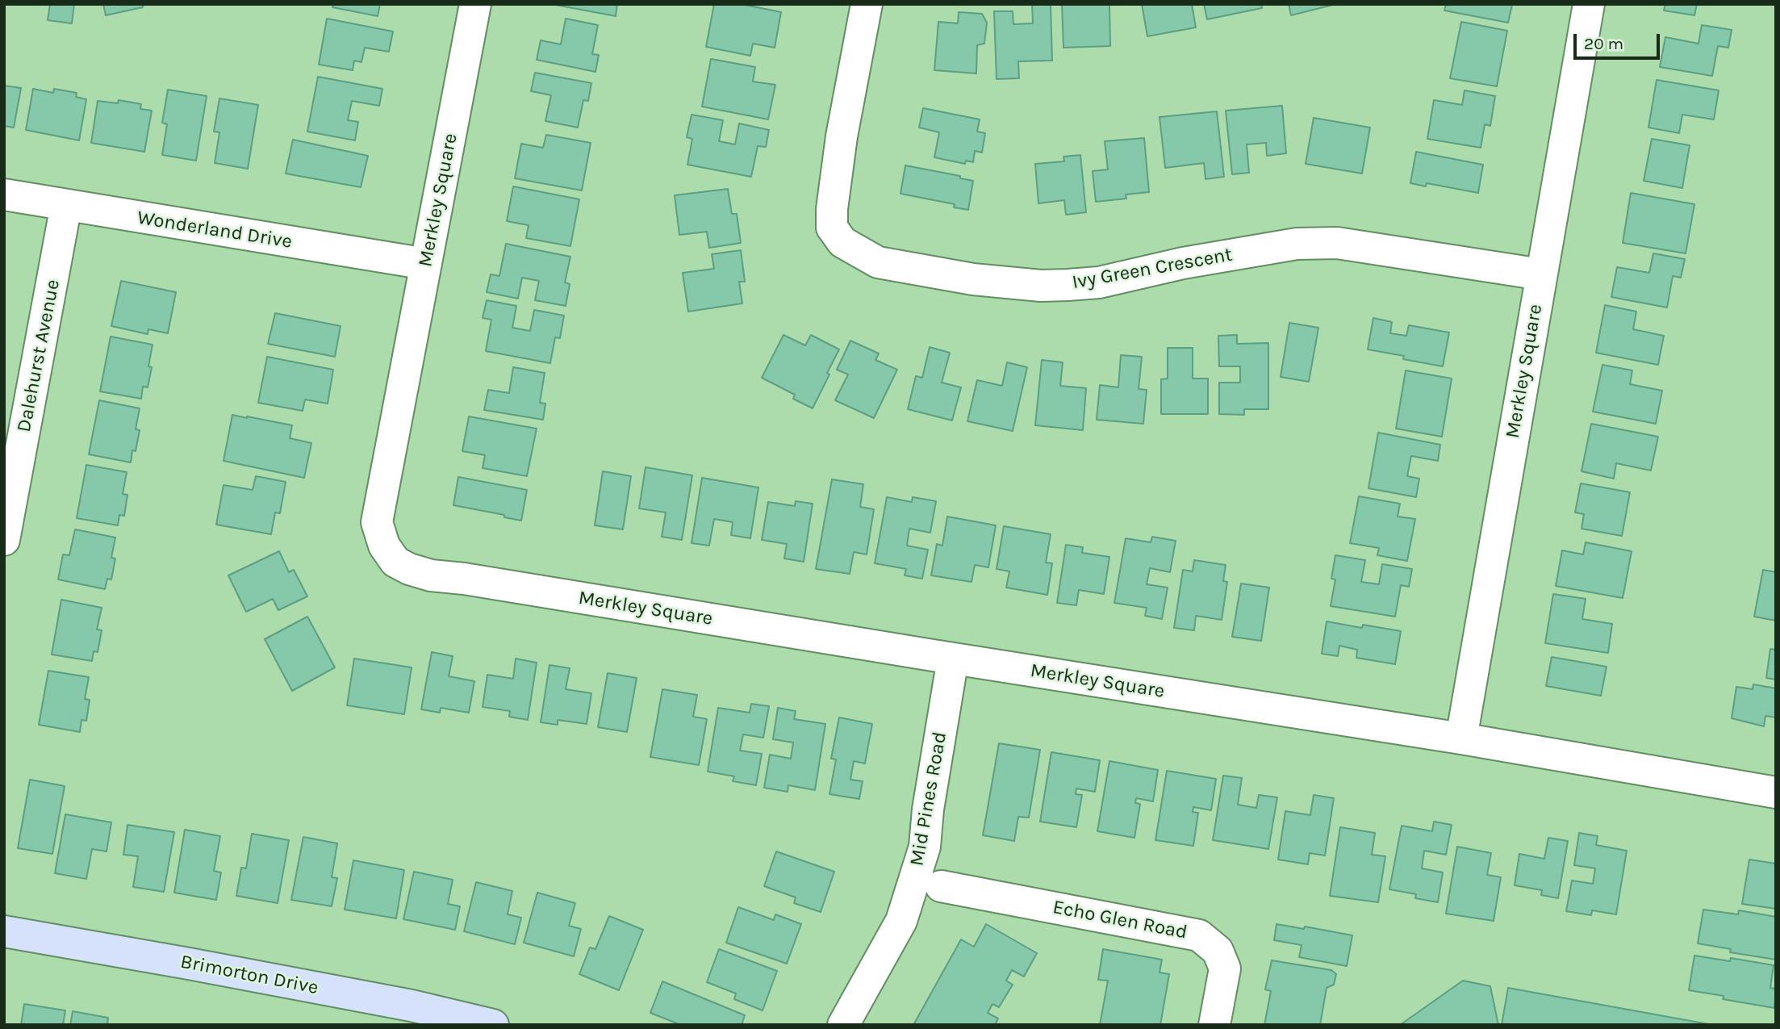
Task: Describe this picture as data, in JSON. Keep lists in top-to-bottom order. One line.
{"streets":{"street":["Merkley Square","Wonderland Drive","Ivy Green Crescent","Dalehurst Avenue","Mid Pines Road","Echo Glen Road","Brimorton Drive"]},"crossings":[["Merkley Square","Wonderland Drive"],["Merkley Square","Ivy Green Crescent"],["Merkley Square","Mid Pines Road"],["Wonderland Drive","Dalehurst Avenue"]],"scale_bar":"20 m"}
